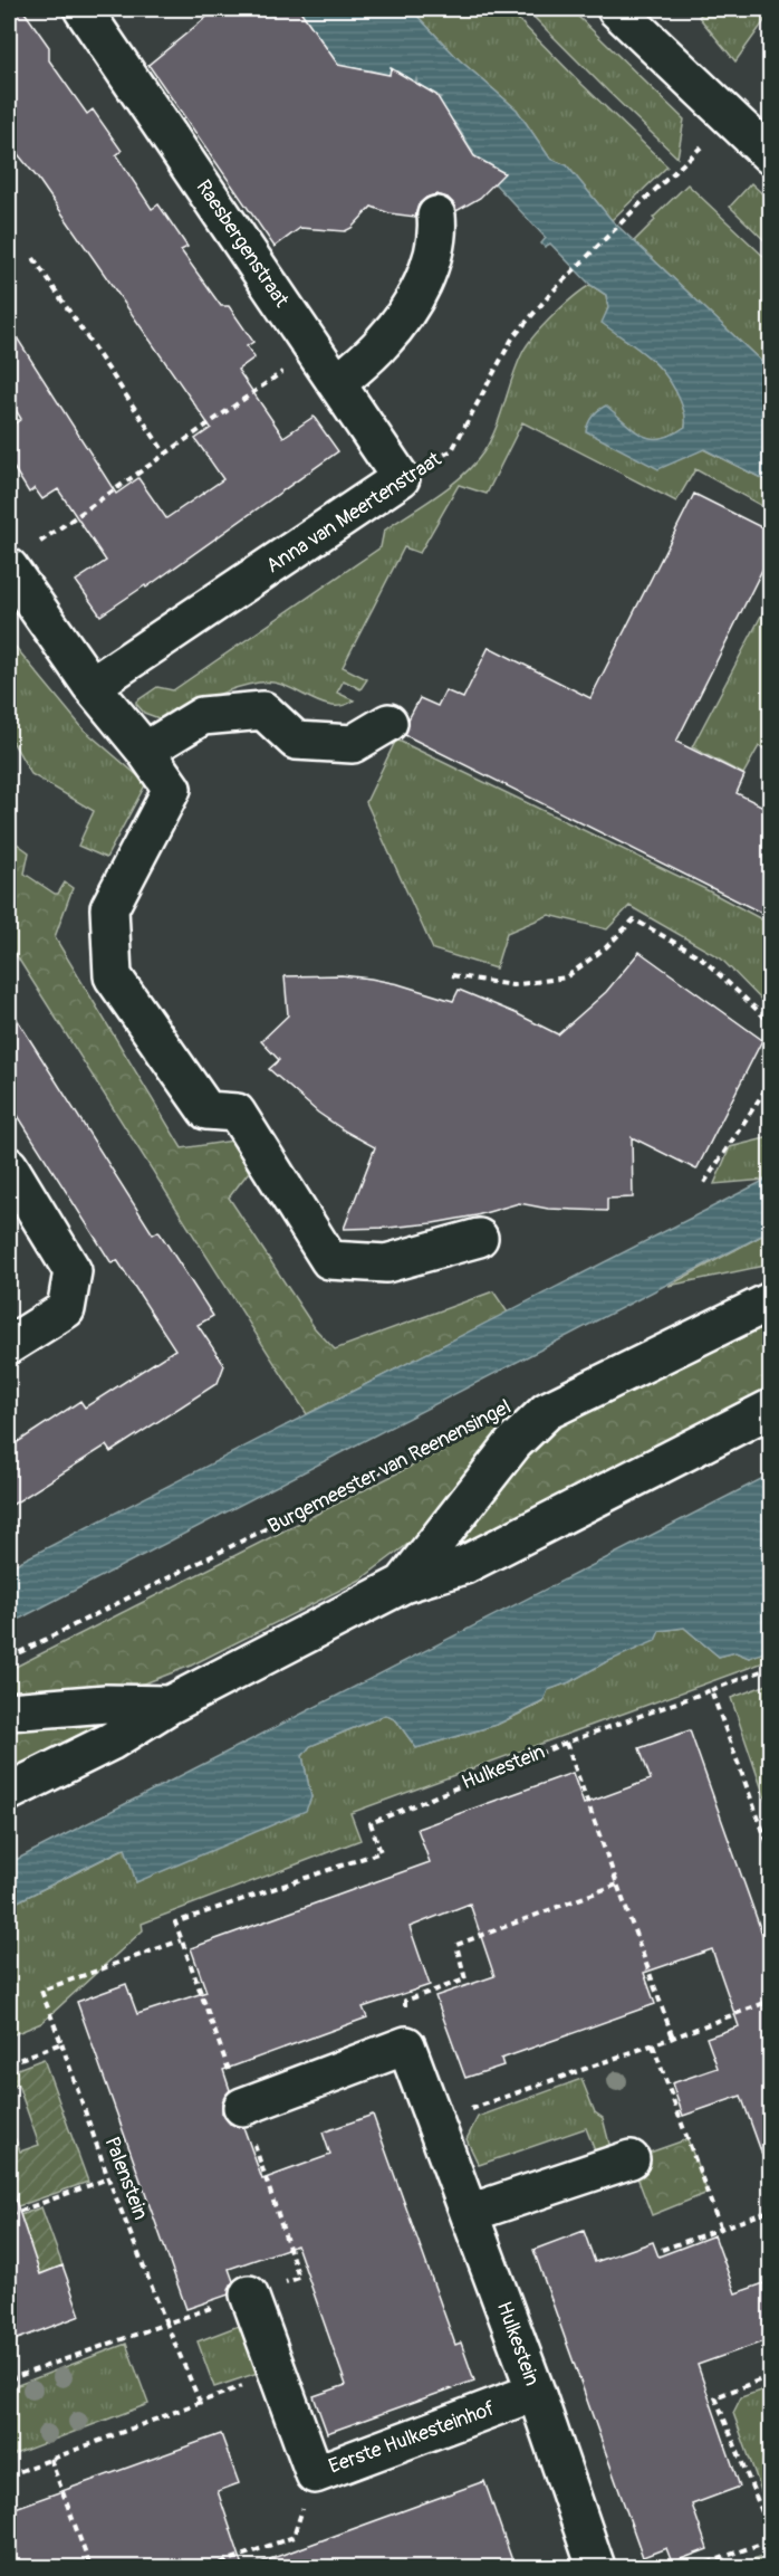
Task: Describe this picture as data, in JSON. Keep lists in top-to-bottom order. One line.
{"streets":{"street":["Raesbergenstraat","Anna van Meertenstraat","Burgemeester van Reenensingel","Hulkestein","Eerste Hulkesteinhof"],"path":["Palenstein"]},"crossings":[["Raesbergenstraat","Anna van Meertenstraat"],["Hulkestein","Palenstein"],["Hulkestein","Eerste Hulkesteinhof"]]}
